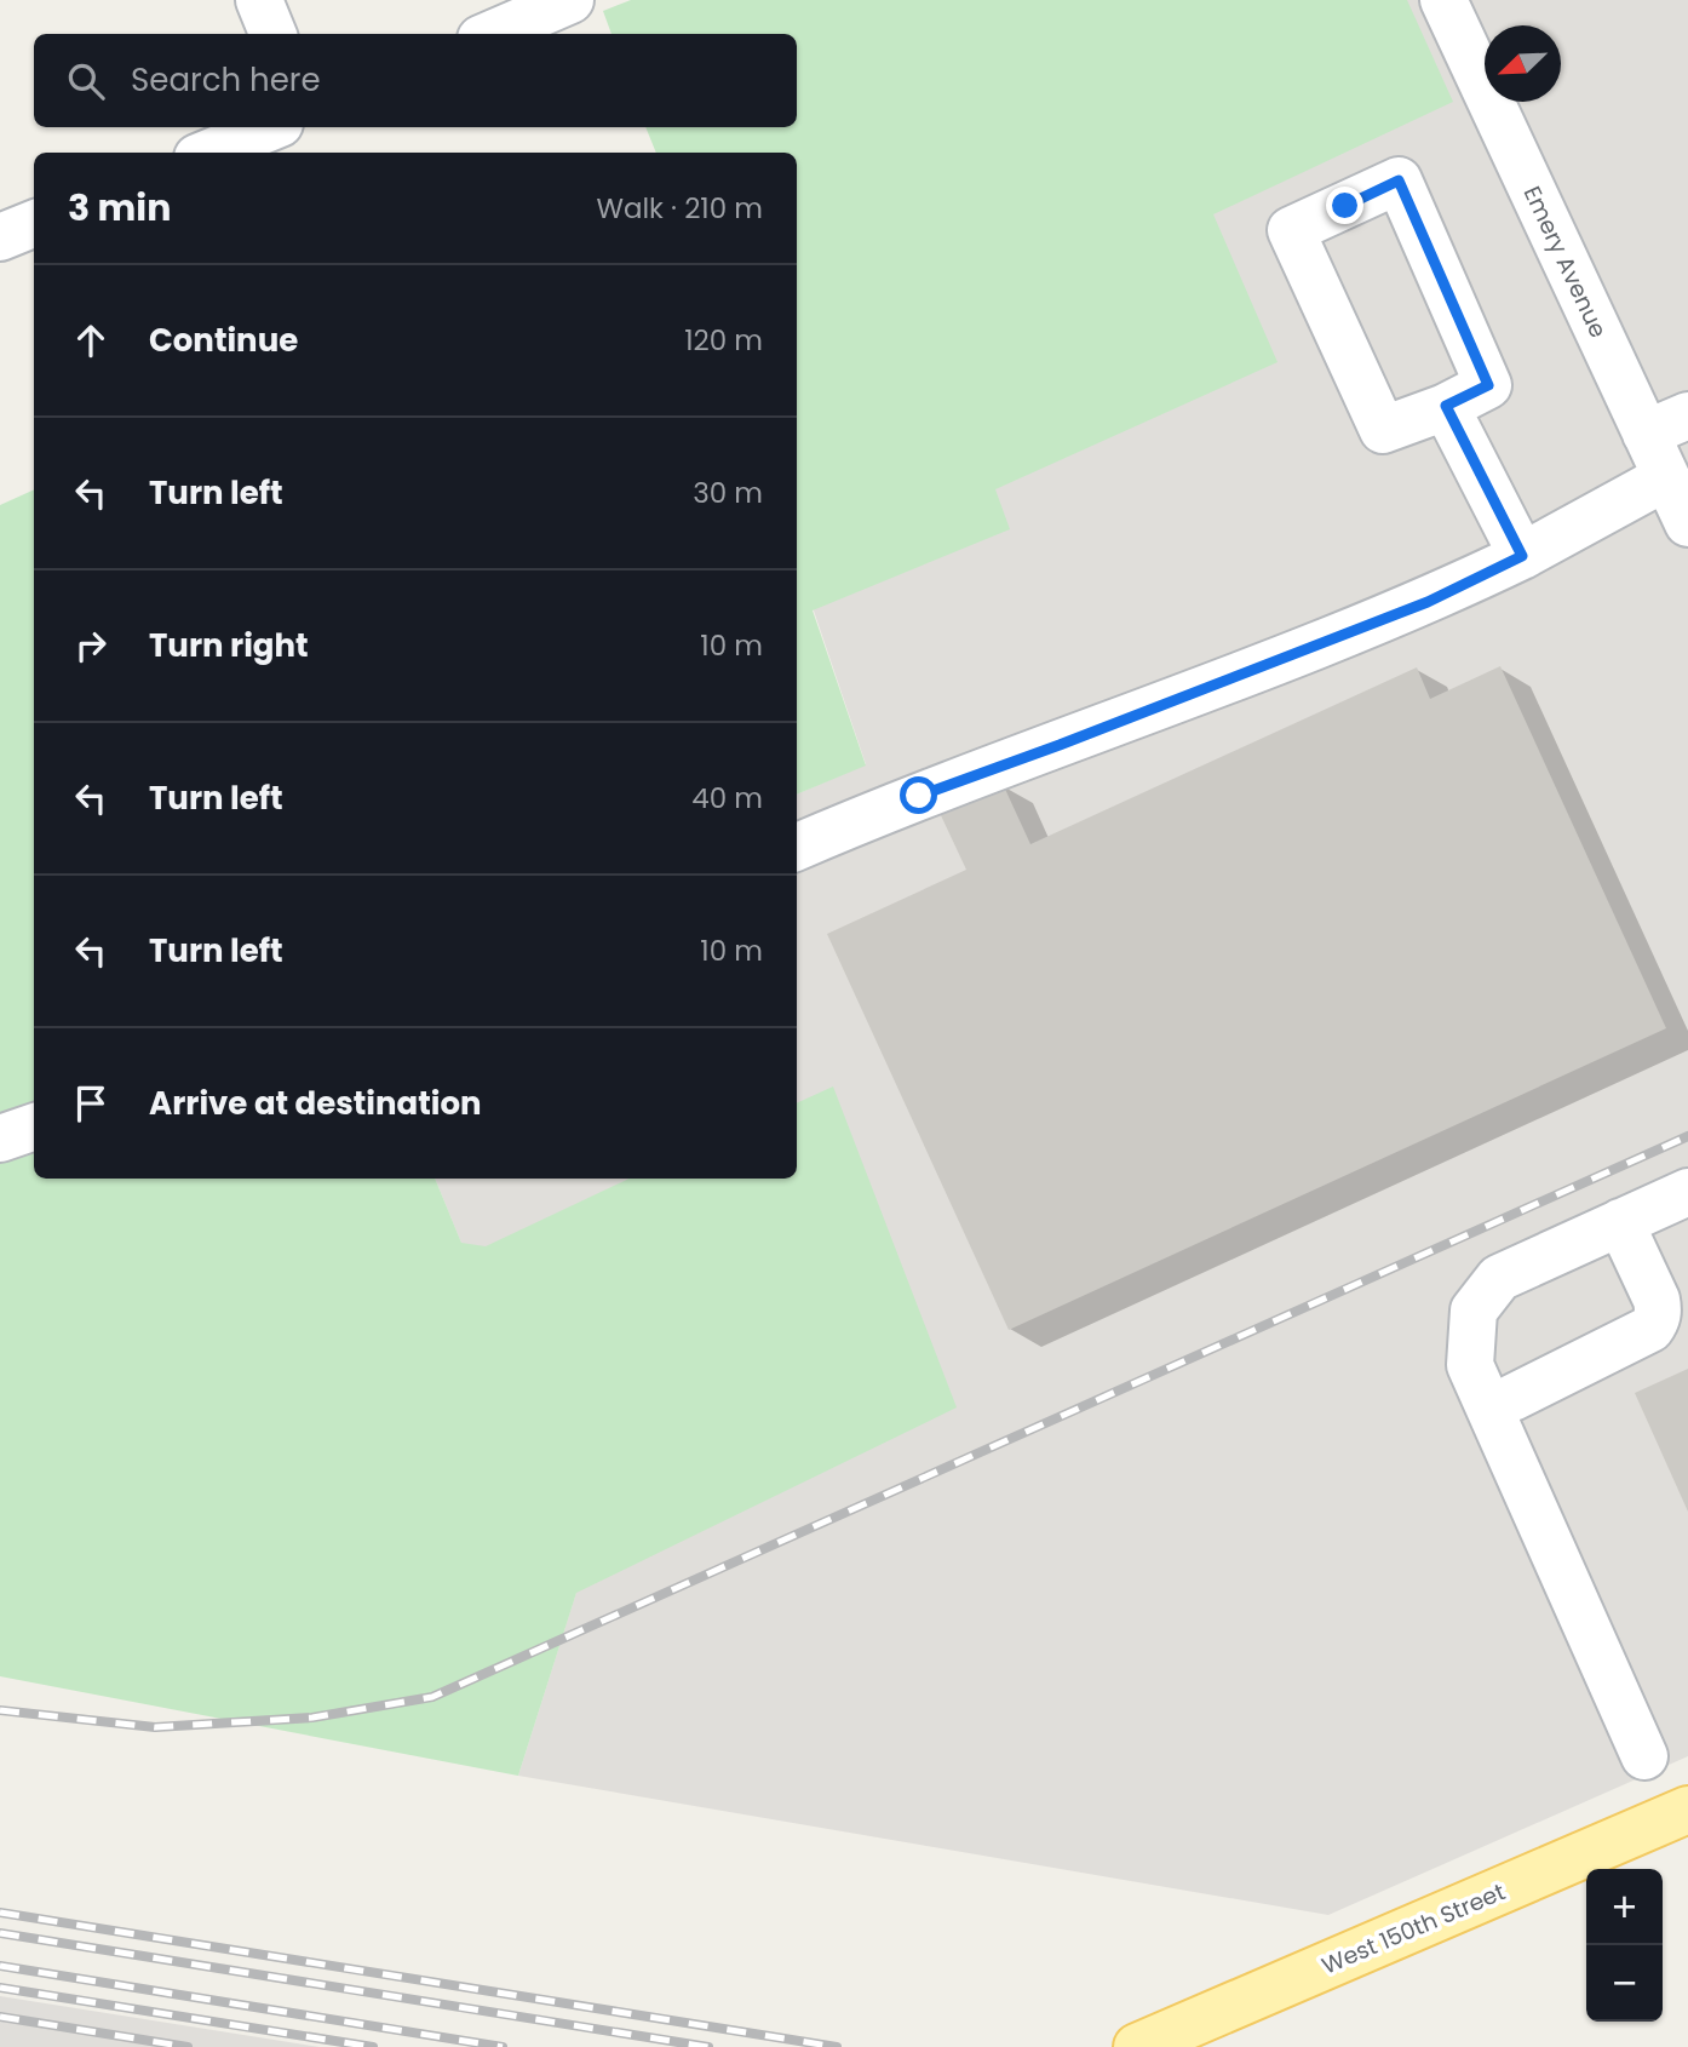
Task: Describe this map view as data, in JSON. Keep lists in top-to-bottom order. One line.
{"streets":{"main road":["West 150th Street"],"street":["Emery Avenue"]},"north":"bottom left","page":{"search":"Search here","heading":["3 min","Walk · 210 m"],"list":[["Continue","120 m"],["Turn left","30 m"],["Turn right","10 m"],["Turn left","40 m"],["Turn left","10 m"],"Arrive at destination"],"map_buttons":["+","−"]}}
